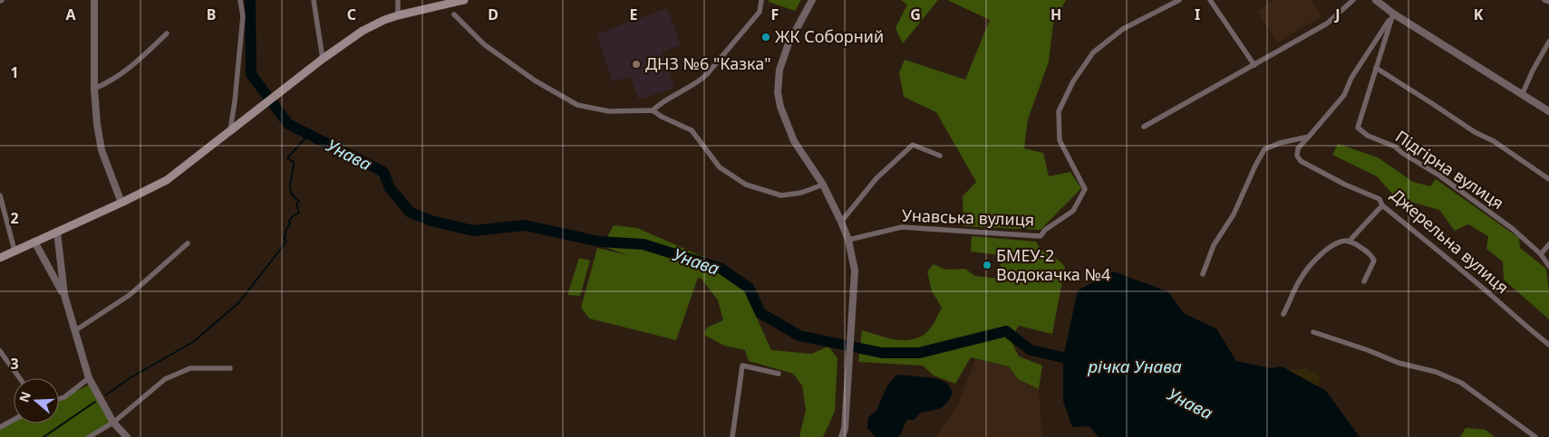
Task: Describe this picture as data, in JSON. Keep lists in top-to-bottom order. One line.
{"streets":{"street":["Підгірна вулиця","Унавська вулиця","Джерельна вулиця"]},"water":["Унава","річка Унава"],"places":["ЖК Соборний","ДНЗ №6 \"Казка\"","БМЕУ-2 Водокачка №4"],"north":"left","grid":{"columns":["A","B","C","D","E","F","G","H","I","J","K"],"rows":["1","2","3"]}}
